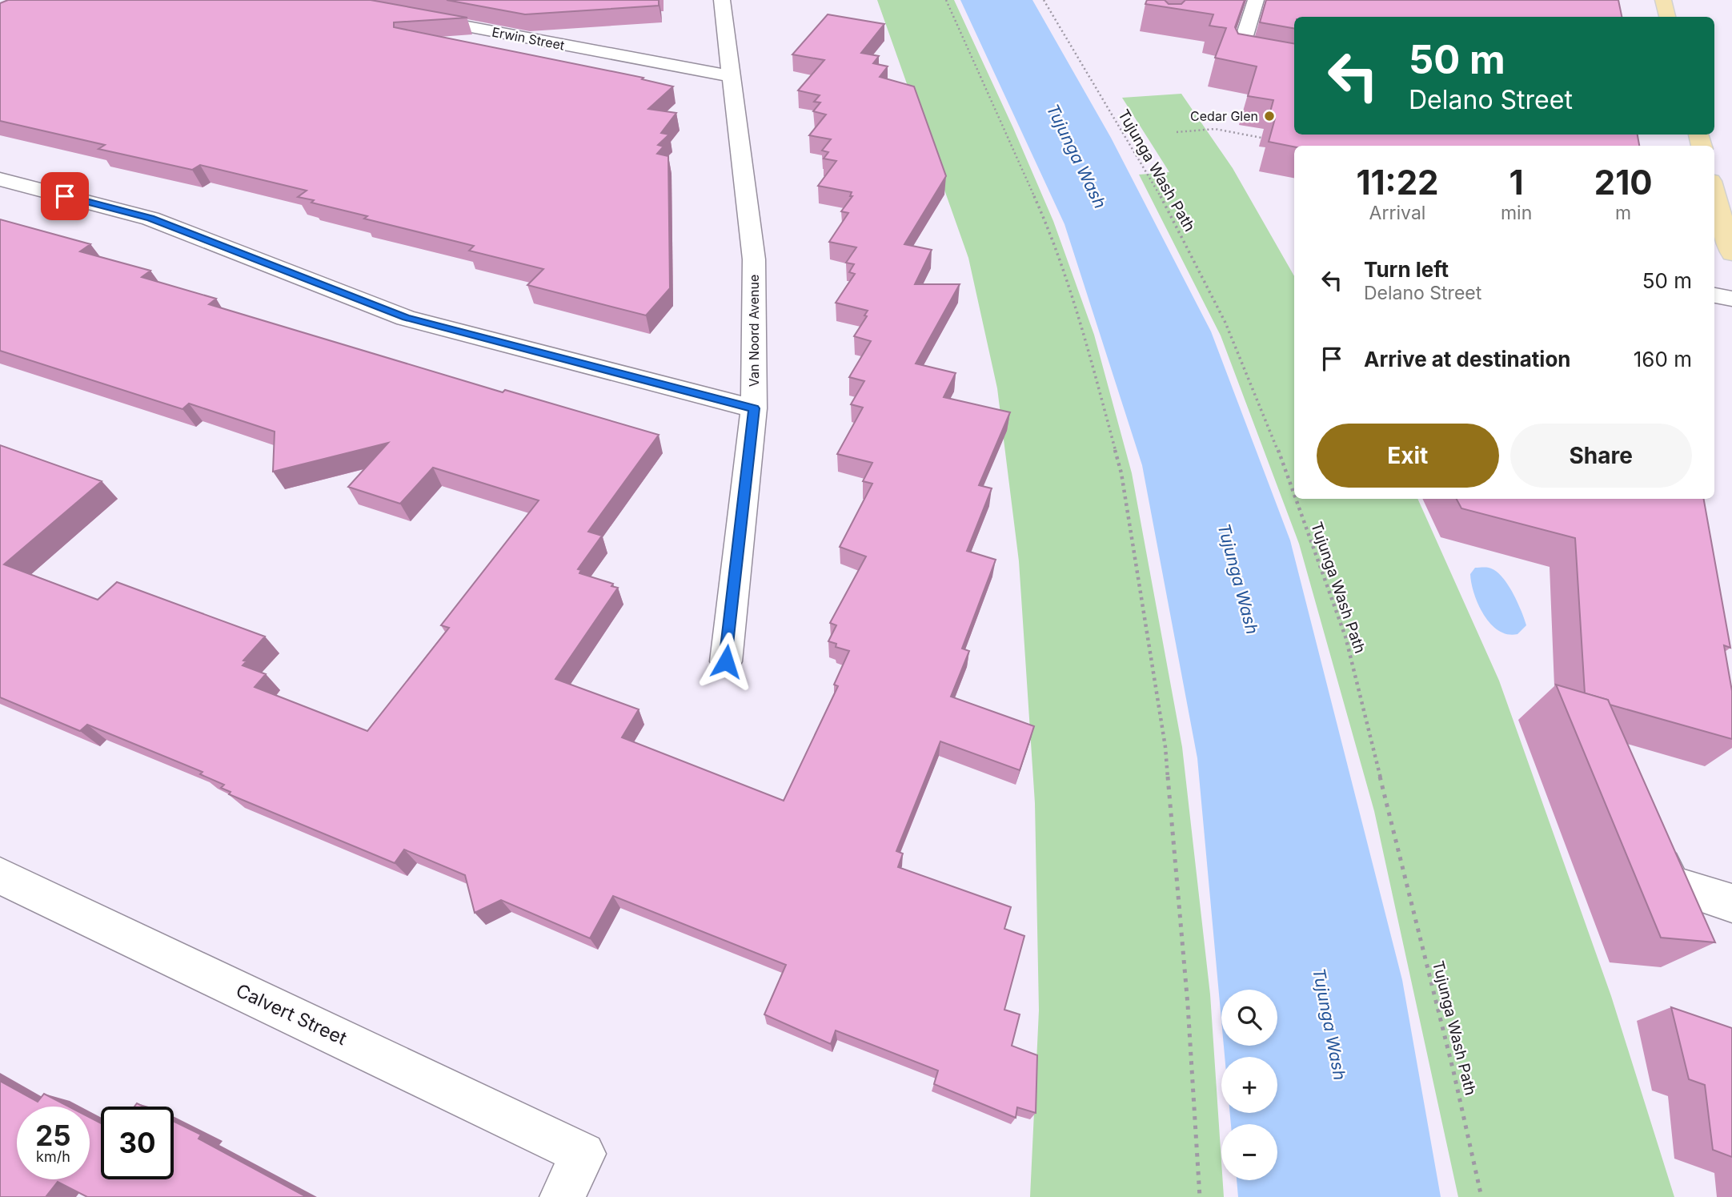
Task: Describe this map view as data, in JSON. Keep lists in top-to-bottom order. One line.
{"streets":{"street":["Erwin Street","Van Noord Avenue","Calvert Street"],"path":["Tujunga Wash Path"]},"crossings":[["Erwin Street","Van Noord Avenue"]],"water":["Tujunga Wash"],"places":["Cedar Glen"],"page":{"turn":["50 m","Delano Street"],"eta":["11:22","Arrival","1","min","210","m"],"list":[{"name":"Turn left","note":"Delano Street","value":"50 m"},{"name":"Arrive at destination","value":"160 m"}],"buttons":["Exit","Share"],"map_buttons":["+","−"],"speed":"25 km/h","limit":"30"}}
